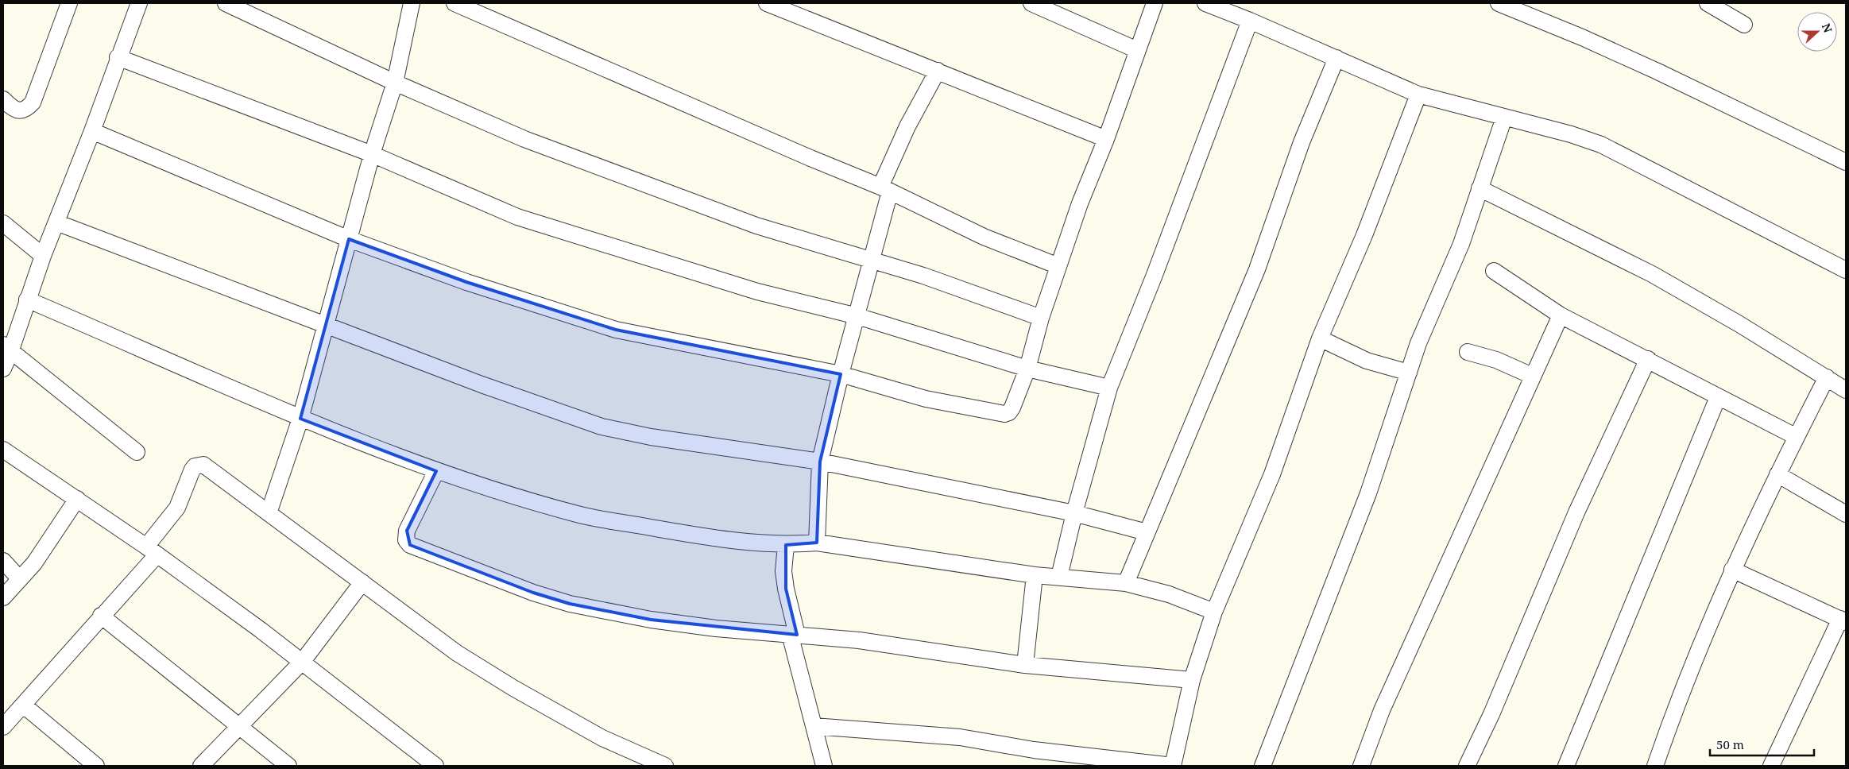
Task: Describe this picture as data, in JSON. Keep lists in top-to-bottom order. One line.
{"scale_bar":"50 m","north":"right"}
